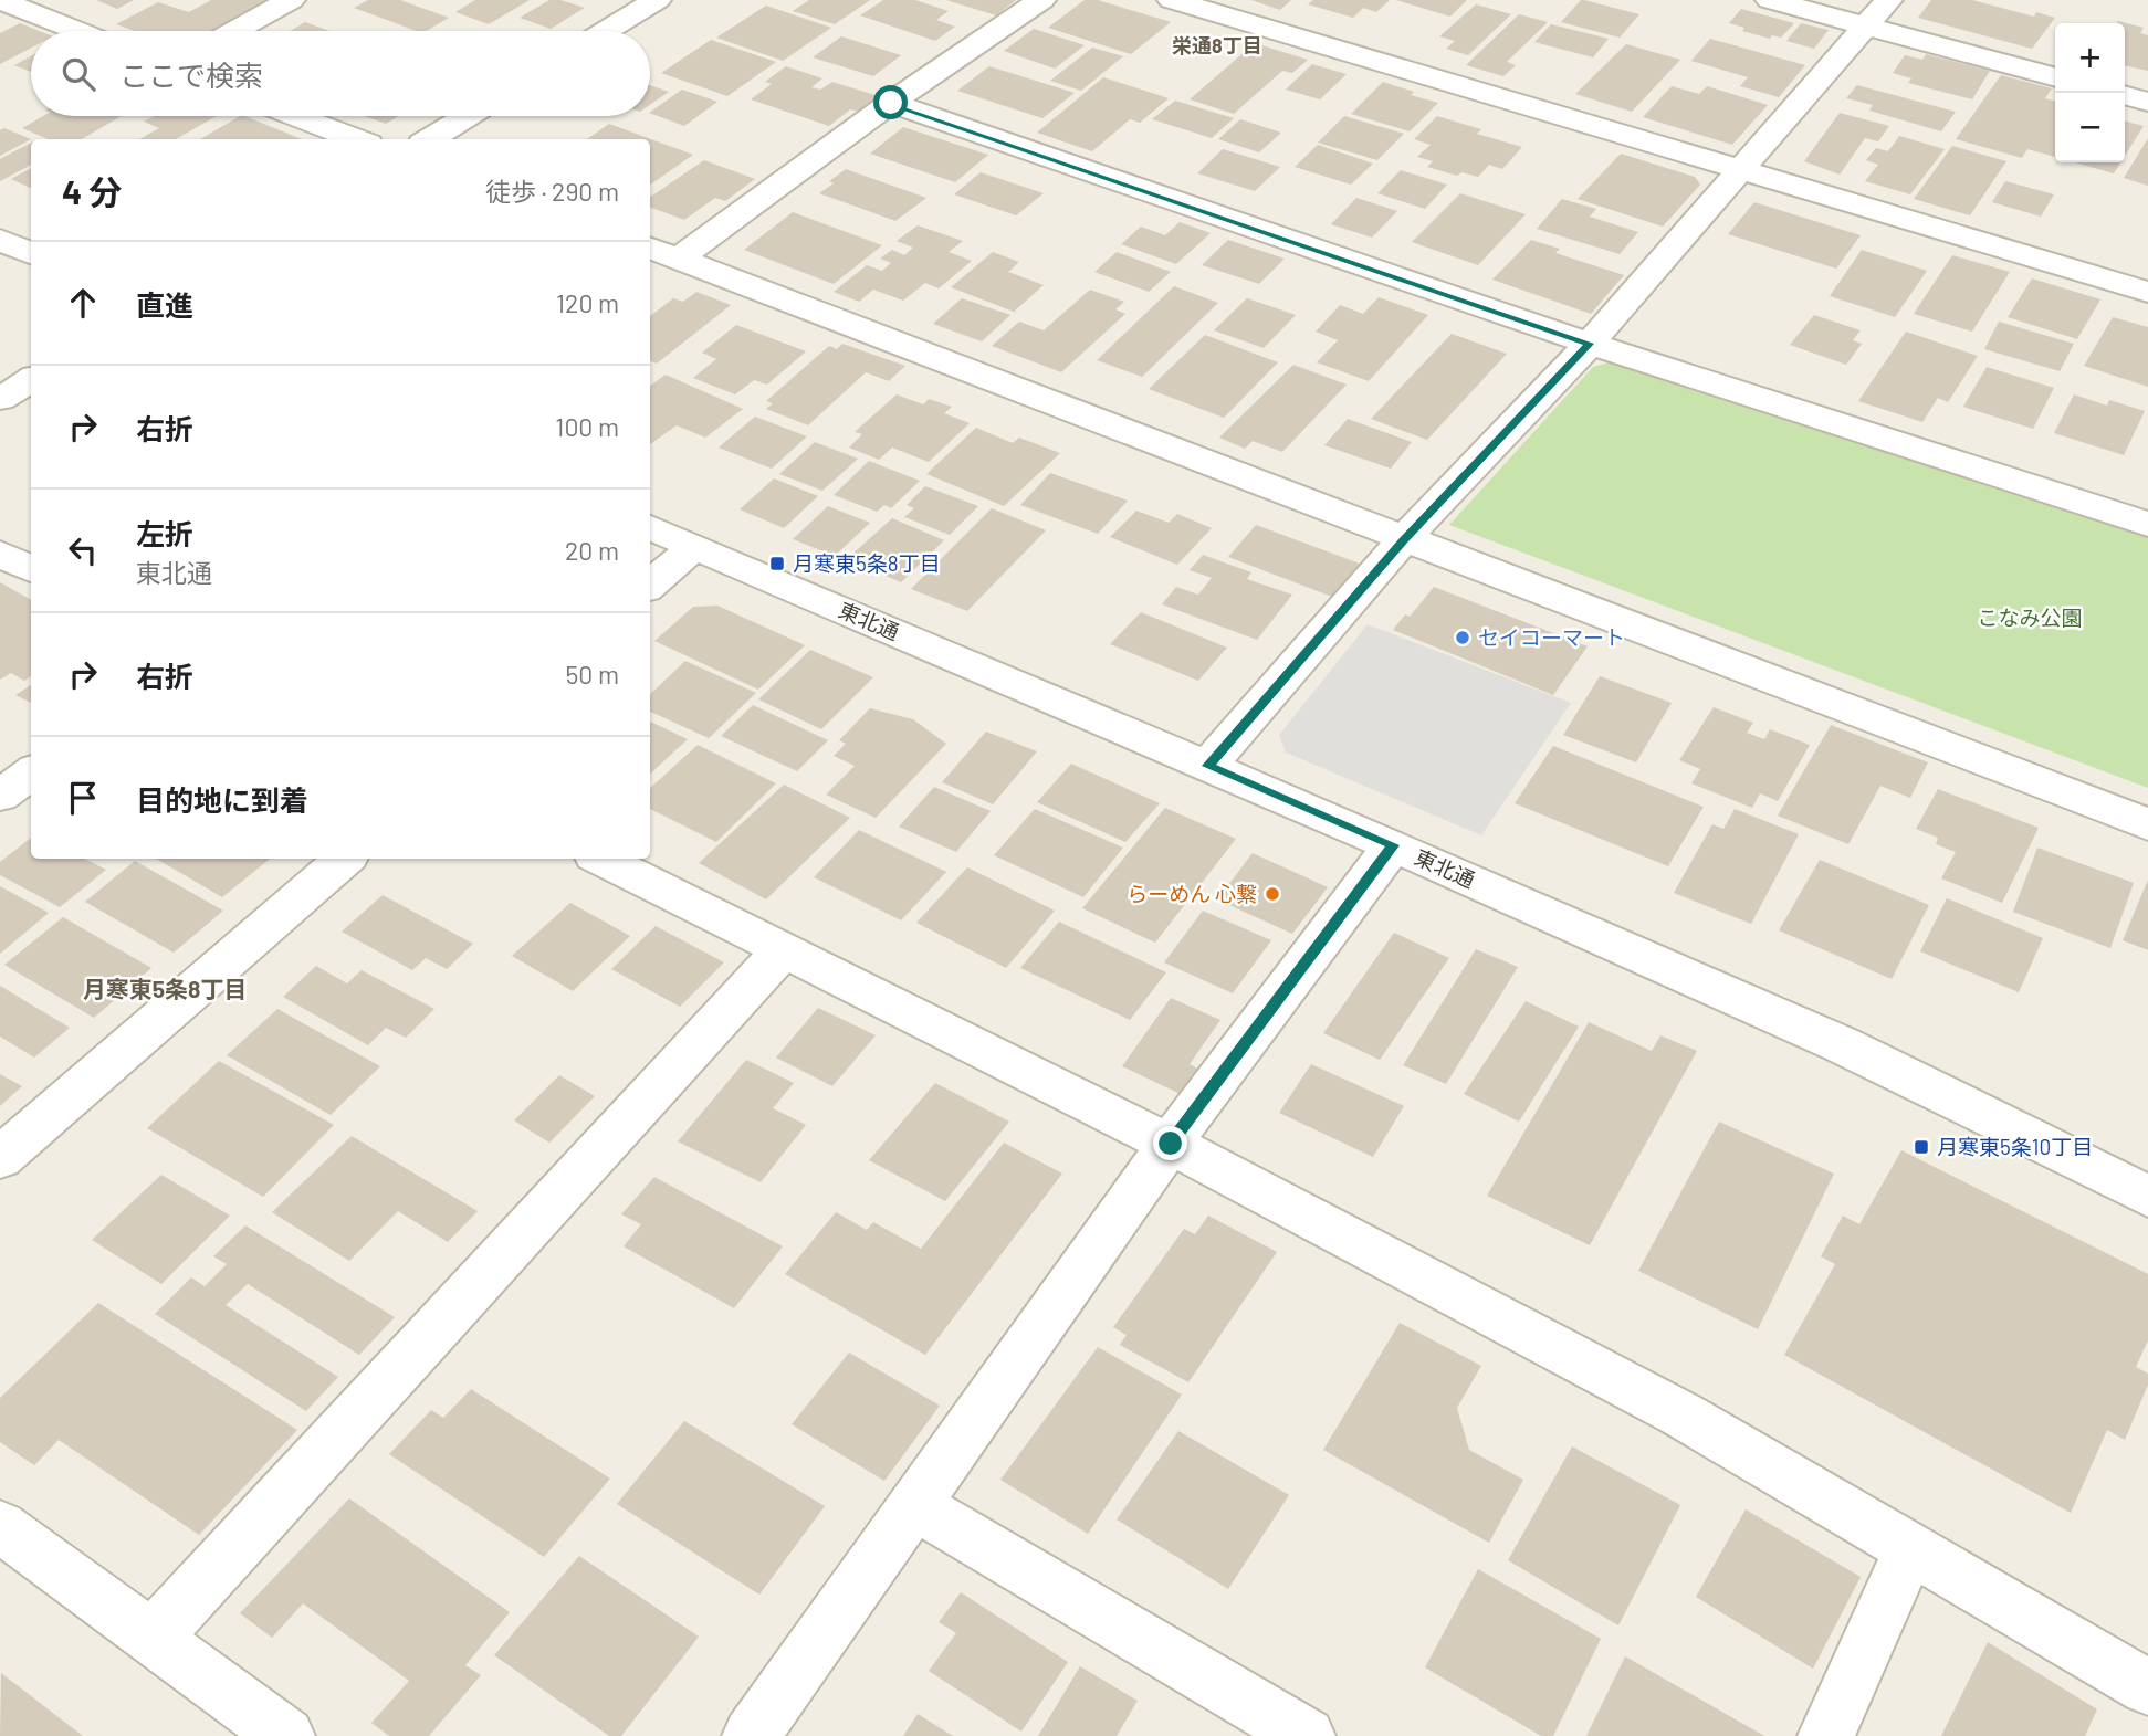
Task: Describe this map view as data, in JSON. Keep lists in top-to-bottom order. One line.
{"streets":{"street":["東北通"]},"districts":["栄通8丁目","月寒東5条8丁目"],"parks":["こなみ公園"],"places":{"transit":["月寒東5条8丁目","月寒東5条10丁目"],"other":["セイコーマート","らーめん 心繋"]},"page":{"map_buttons":["+","−"],"search":"ここで検索","heading":["4 分","徒歩 · 290 m"],"list":[["直進","120 m"],["右折","100 m"],["左折","東北通","20 m"],["右折","50 m"],"目的地に到着"]}}
